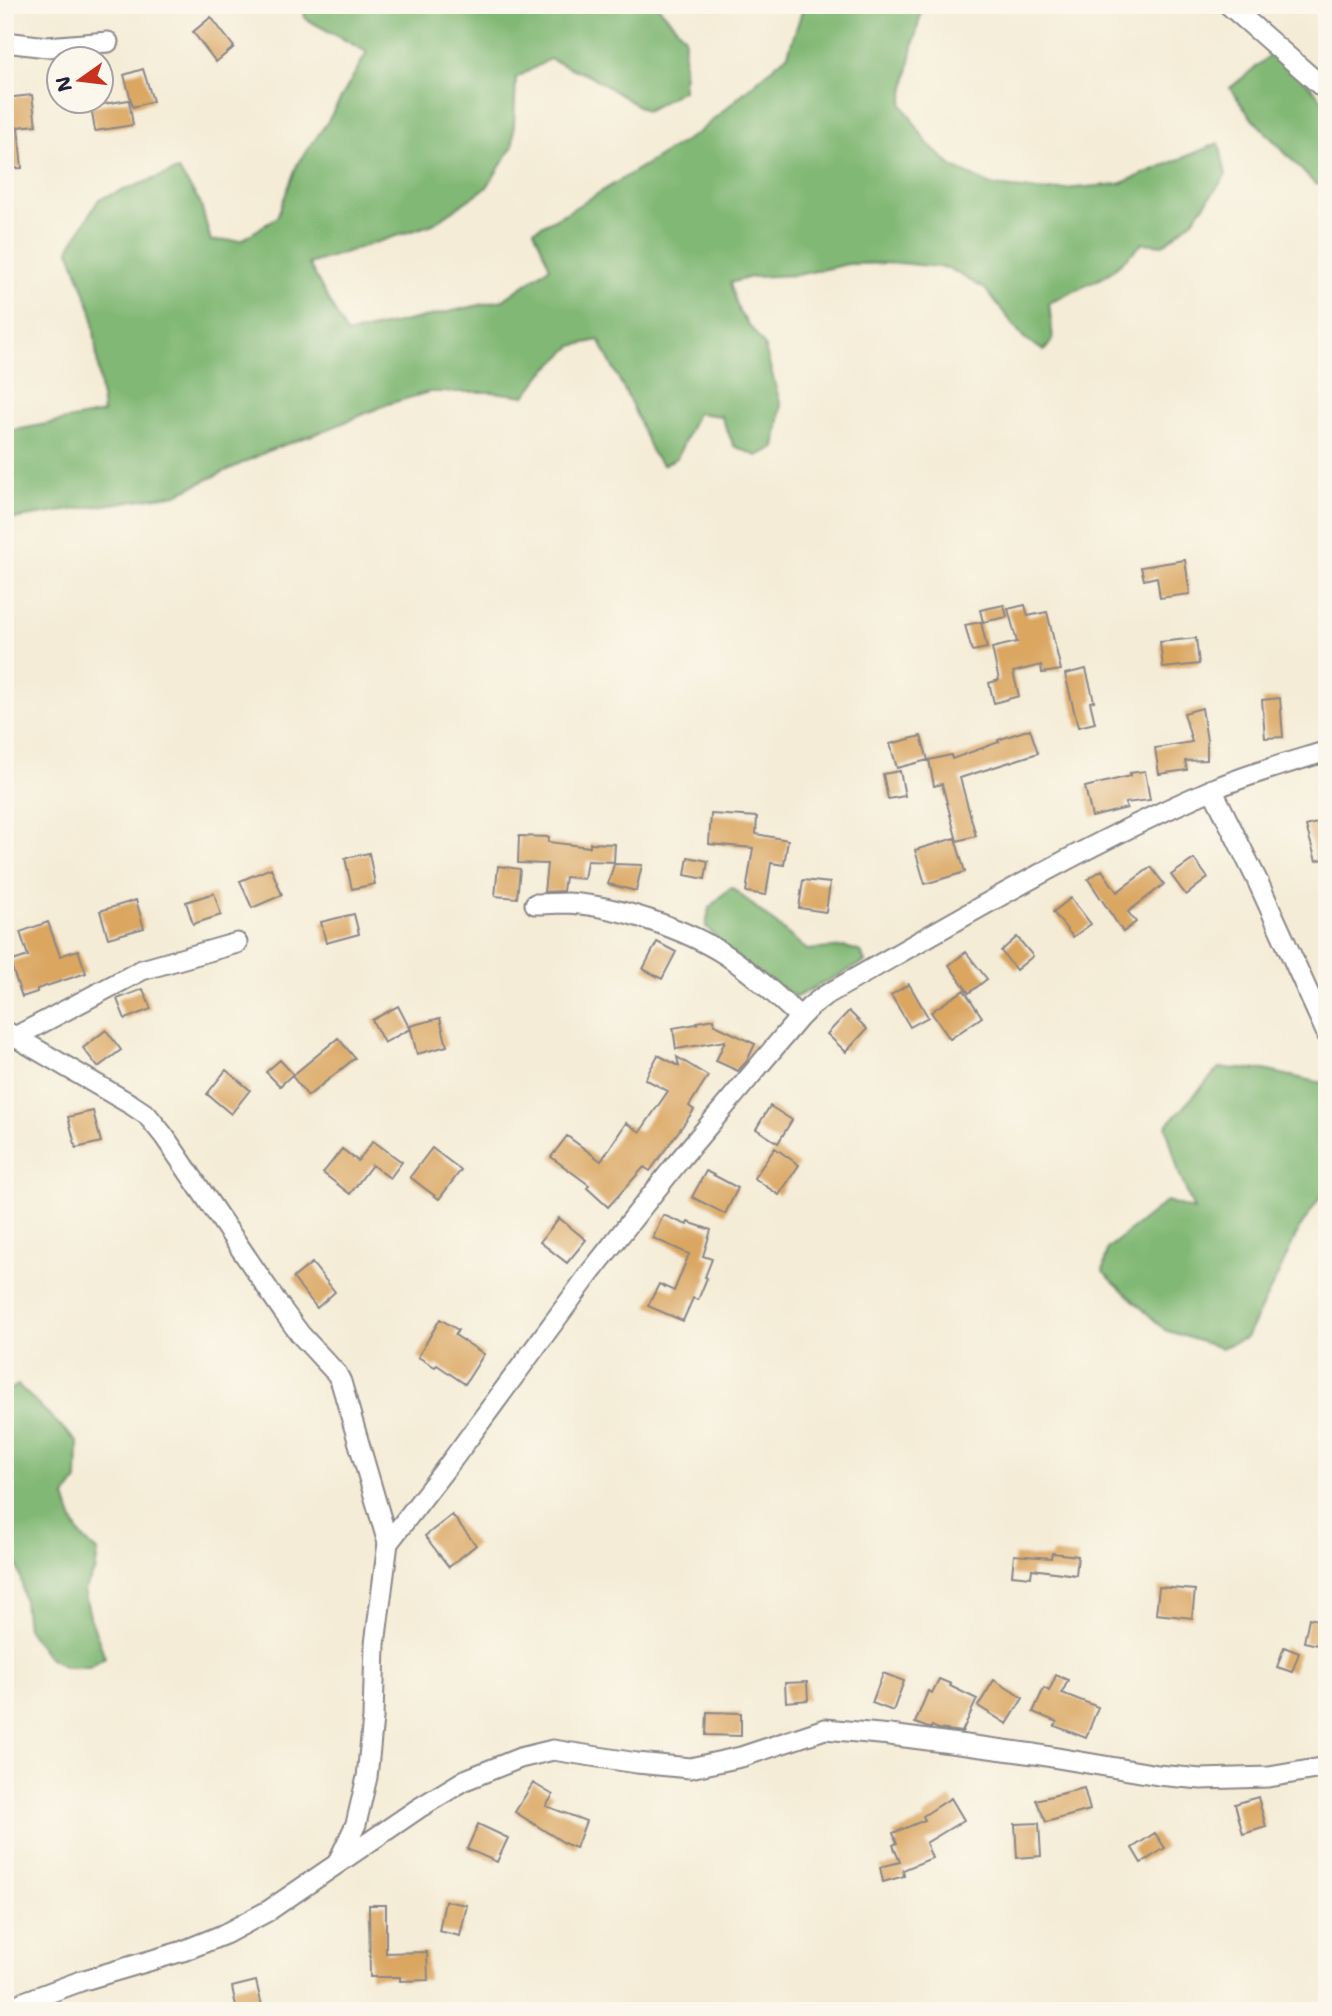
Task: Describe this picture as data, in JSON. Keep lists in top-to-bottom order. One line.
{"north":"left"}
